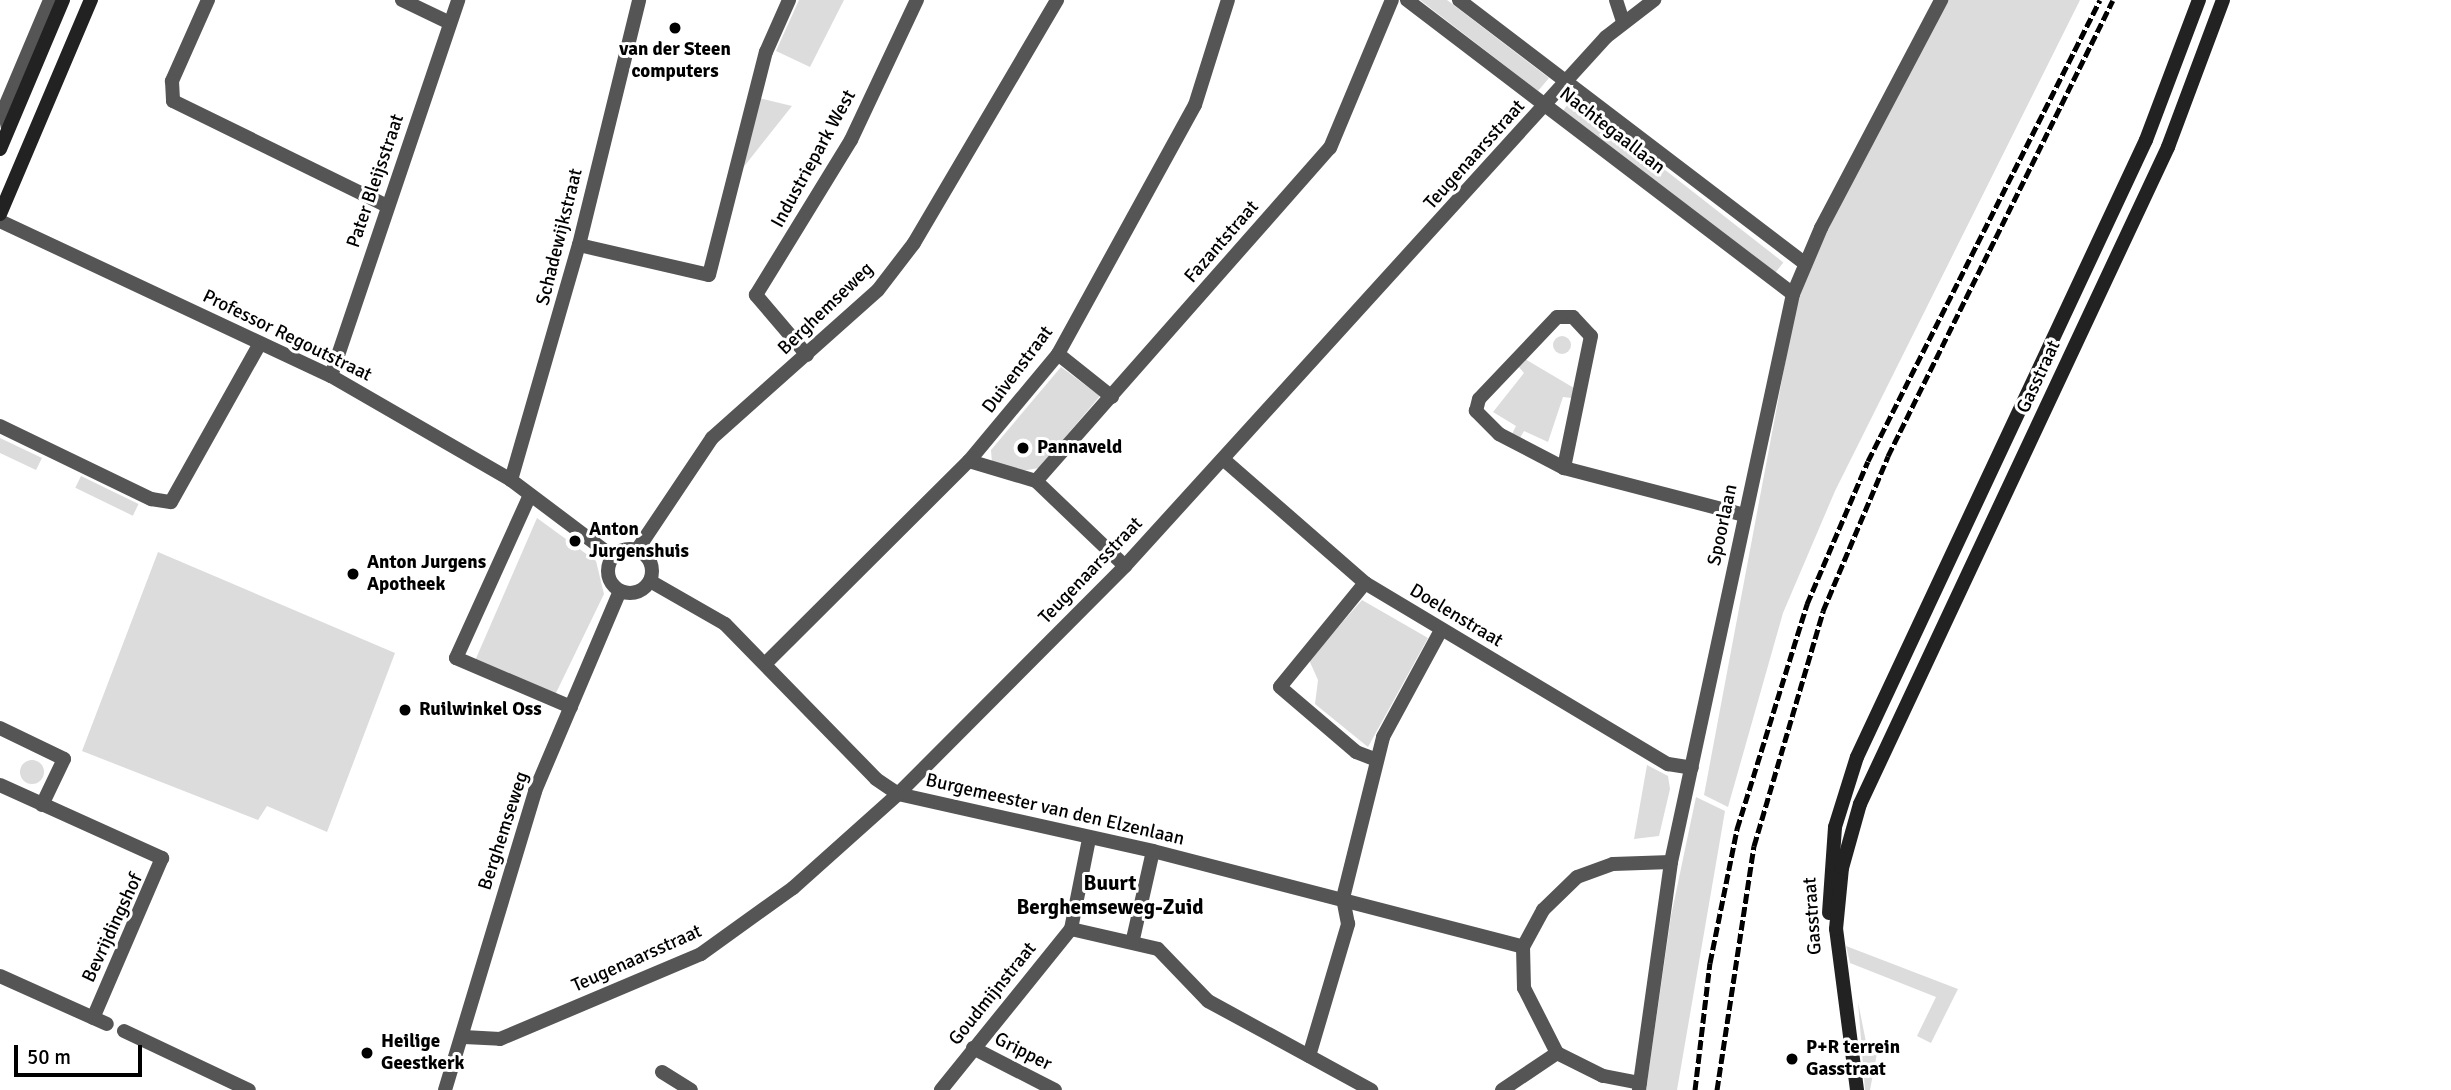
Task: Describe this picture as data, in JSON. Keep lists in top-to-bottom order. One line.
{"streets":{"street":["Nachtegaallaan","Teugenaarsstraat","Industriepark West","Pater Bleijsstraat","Schadewijkstraat","Fazantstraat","Berghemseweg","Professor Regoutstraat","Duivenstraat","Gasstraat","Spoorlaan","Doelenstraat","Burgemeester van den Elzenlaan","Bevrijdingshof","Goudmijnstraat","Gripper"]},"crossings":[["Nachtegaallaan","Teugenaarsstraat"],["Nachtegaallaan","Spoorlaan"],["Teugenaarsstraat","Berghemseweg"],["Teugenaarsstraat","Doelenstraat"],["Teugenaarsstraat","Burgemeester van den Elzenlaan"],["Industriepark West","Berghemseweg"],["Pater Bleijsstraat","Professor Regoutstraat"],["Schadewijkstraat","Professor Regoutstraat"],["Berghemseweg","Professor Regoutstraat"],["Berghemseweg","Burgemeester van den Elzenlaan"],["Professor Regoutstraat","Burgemeester van den Elzenlaan"],["Duivenstraat","Burgemeester van den Elzenlaan"],["Spoorlaan","Doelenstraat"],["Burgemeester van den Elzenlaan","Goudmijnstraat"],["Goudmijnstraat","Gripper"]],"districts":["Buurt Berghemseweg-Zuid"],"places":["van der Steen computers","Pannaveld","Anton Jurgenshuis","Anton Jurgens Apotheek","Ruilwinkel Oss","Heilige Geestkerk","P+R terrein Gasstraat"],"scale_bar":"50 m"}
